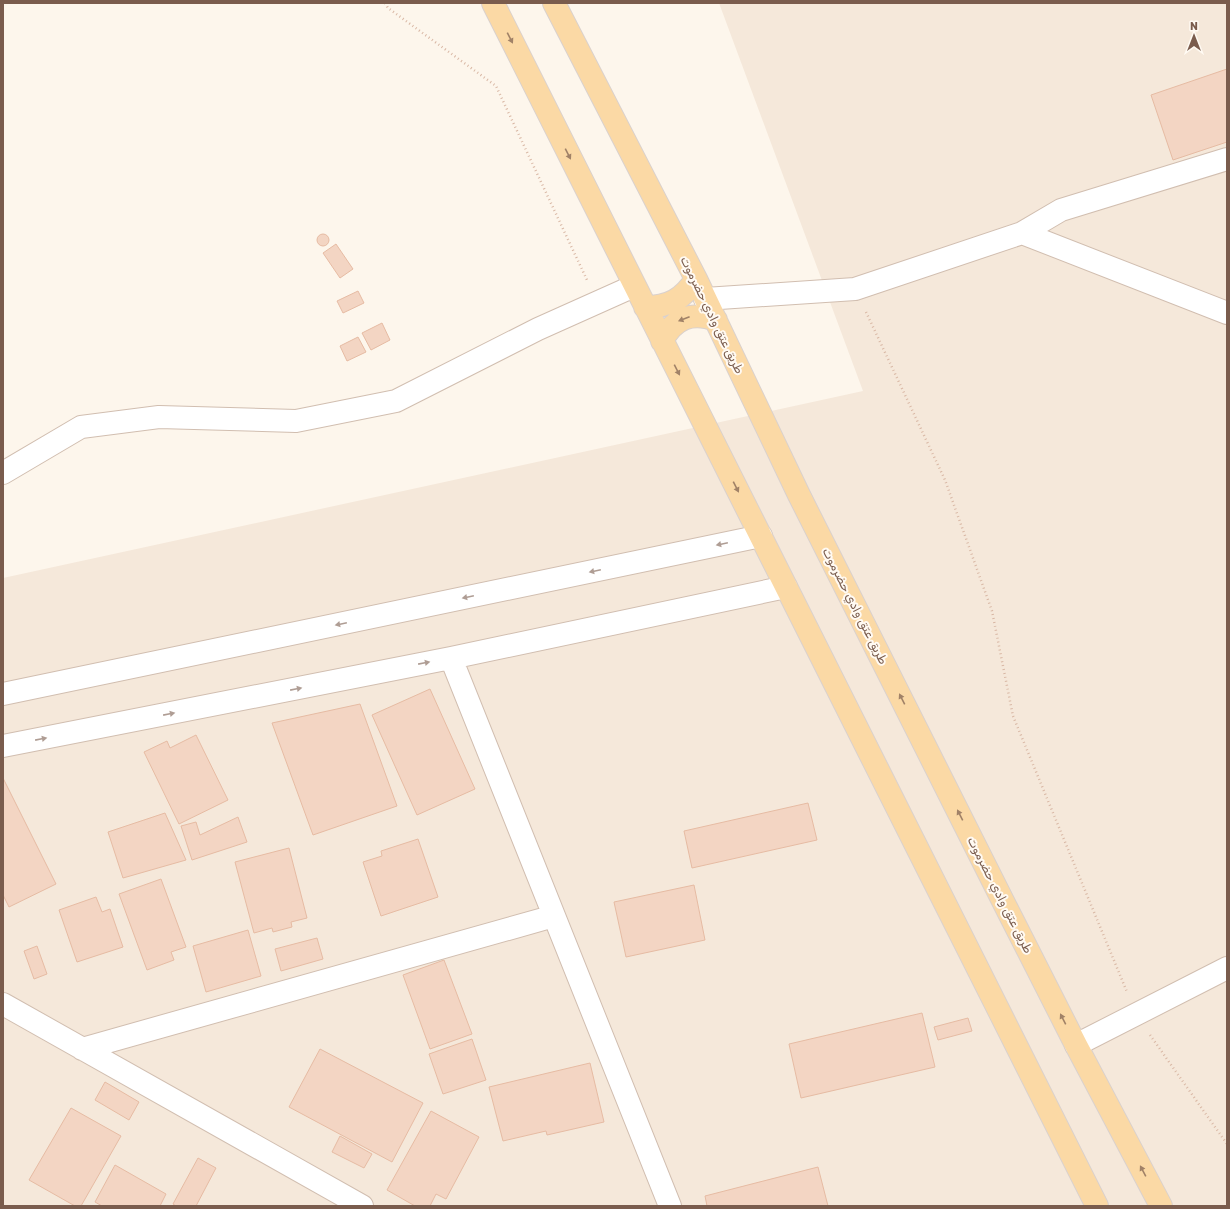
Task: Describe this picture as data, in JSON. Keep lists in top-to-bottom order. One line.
{"streets":{"main road":["طريق عتق وادي حضرموت"]},"north":"top"}
